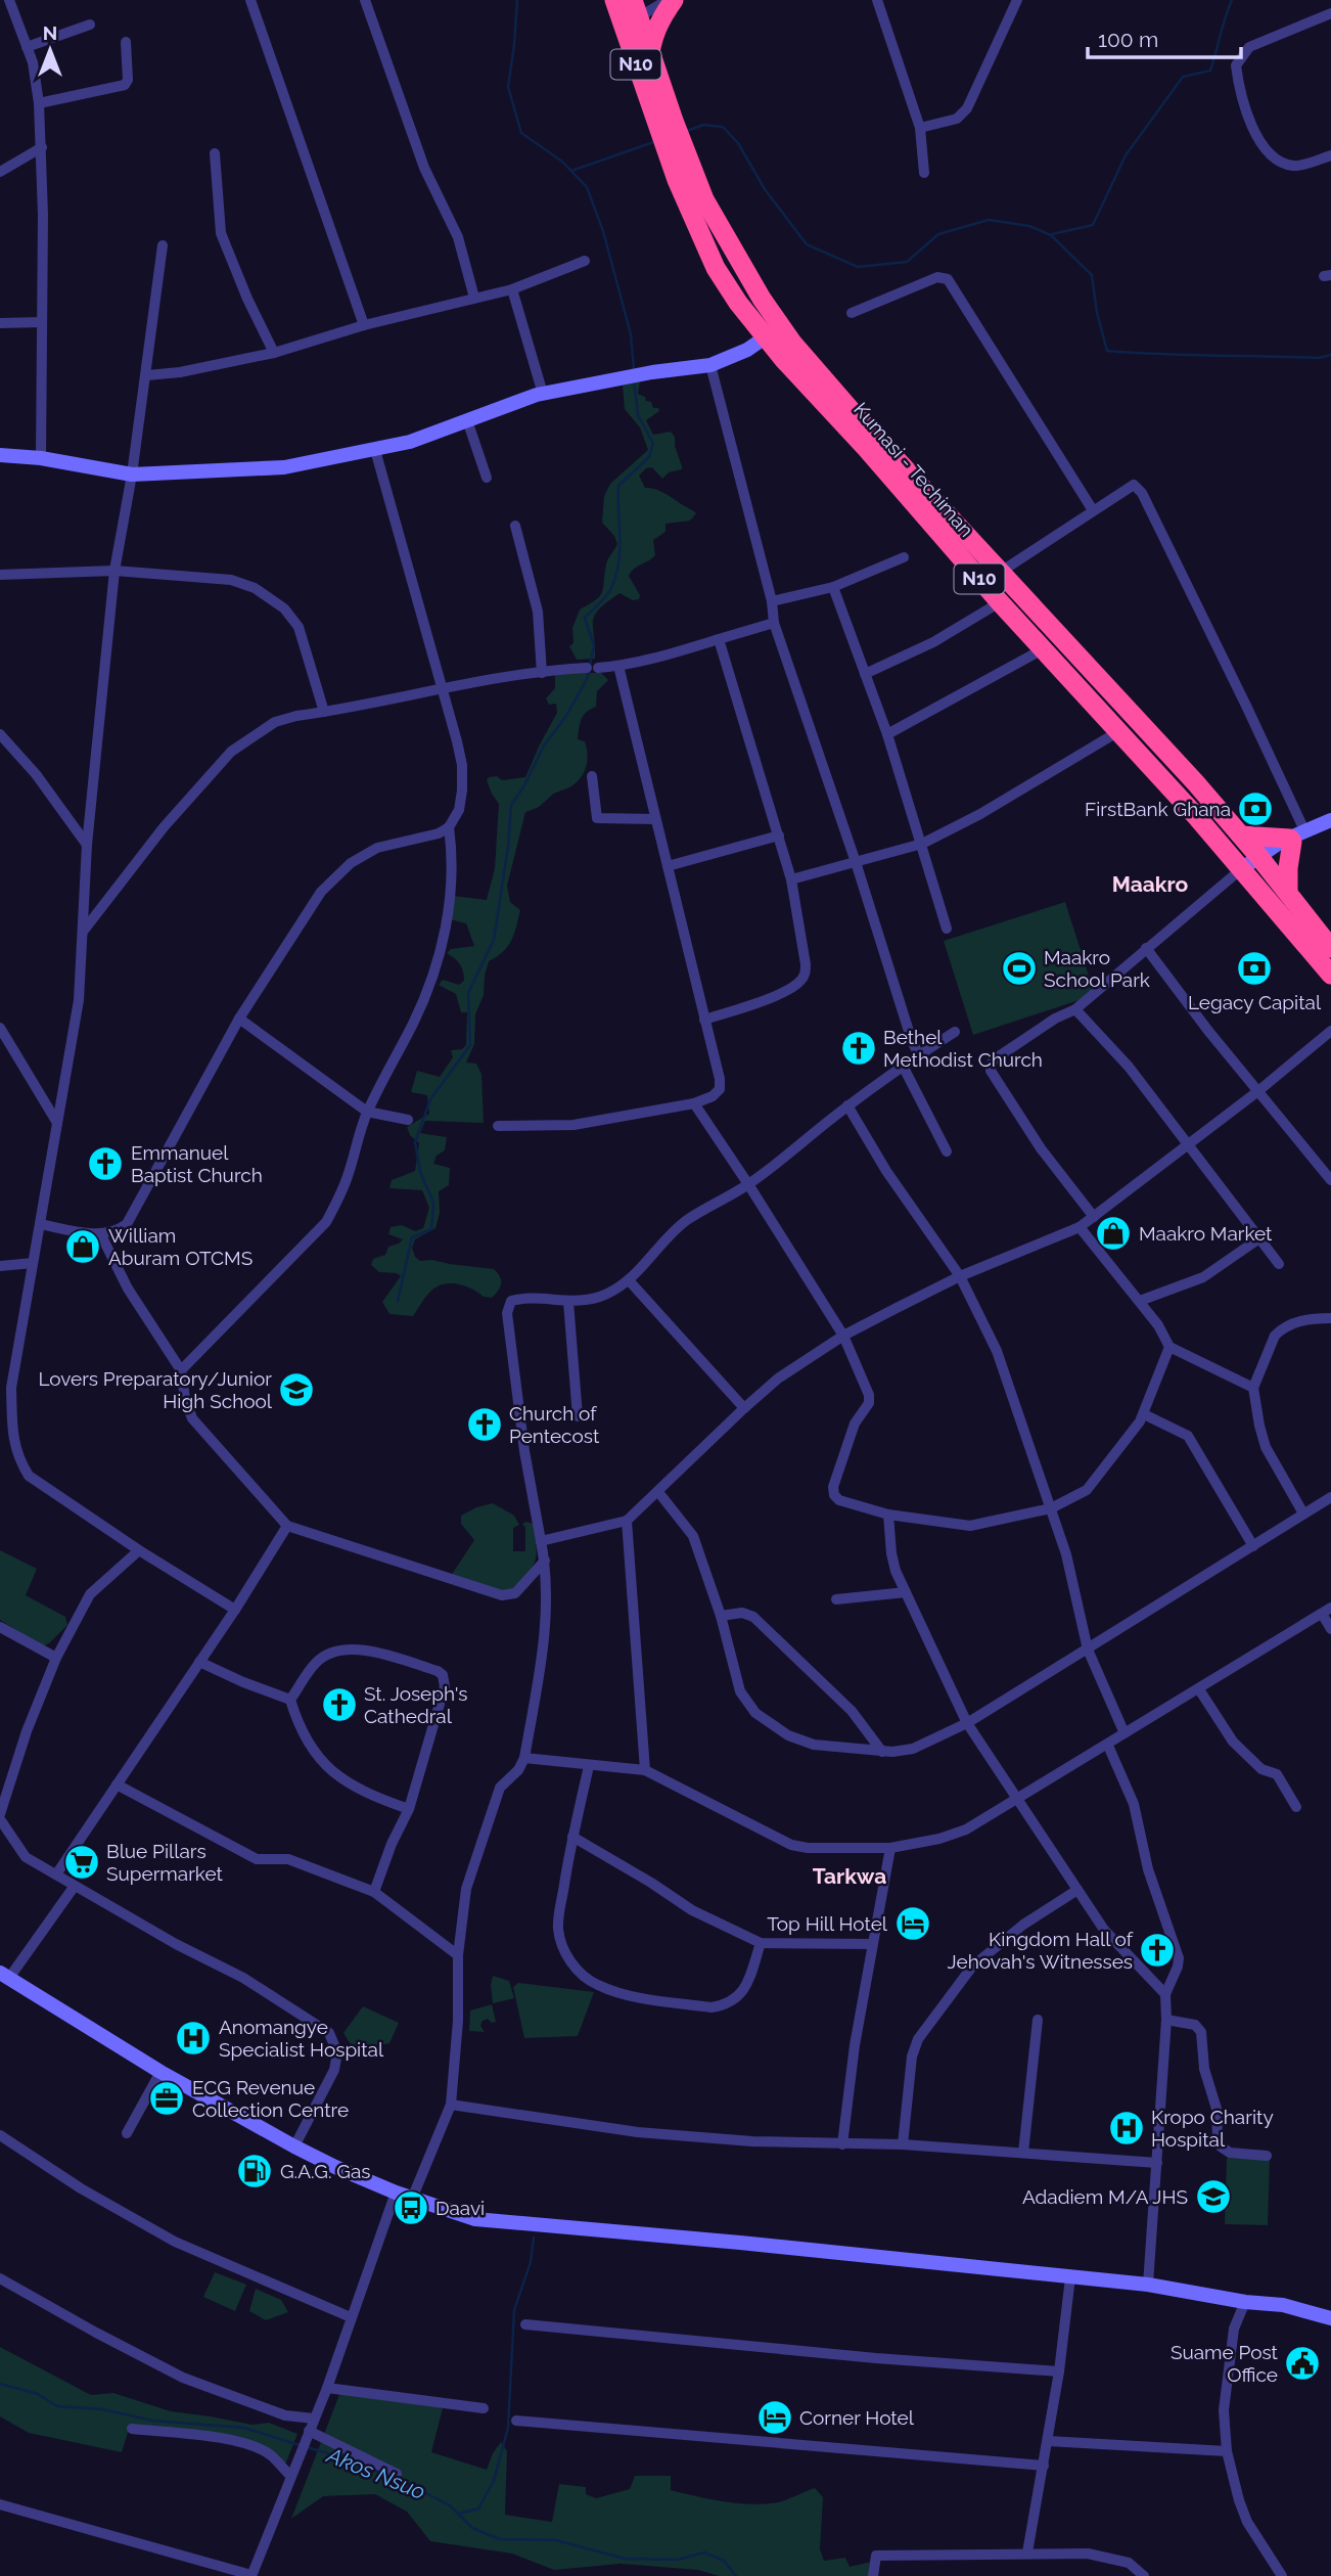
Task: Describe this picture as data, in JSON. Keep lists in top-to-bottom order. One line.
{"streets":{"highway":["N10","Kumasi - Techiman"]},"crossings":[["N10","Kumasi - Techiman"]],"districts":["Maakro","Tarkwa"],"water":["Akos Nsuo"],"places":{"bank":["FirstBank Ghana","Legacy Capital"],"sports":["Maakro School Park"],"church":["Bethel Methodist Church","Emmanuel Baptist Church","Church of Pentecost","St. Joseph's Cathedral","Kingdom Hall of Jehovah's Witnesses"],"shop":["Maakro Market","William Aburam OTCMS"],"school or university":["Lovers Preparatory/Junior High School","Adadiem M/A JHS"],"supermarket":["Blue Pillars Supermarket"],"hotel":["Top Hill Hotel","Corner Hotel"],"hospital":["Anomangye Specialist Hospital","Kropo Charity Hospital"],"office":["ECG Revenue Collection Centre"],"fuel station":["G.A.G. Gas"],"bus stop":["Daavi"],"public building":["Suame Post Office"]},"scale_bar":"100 m","north":"top"}
